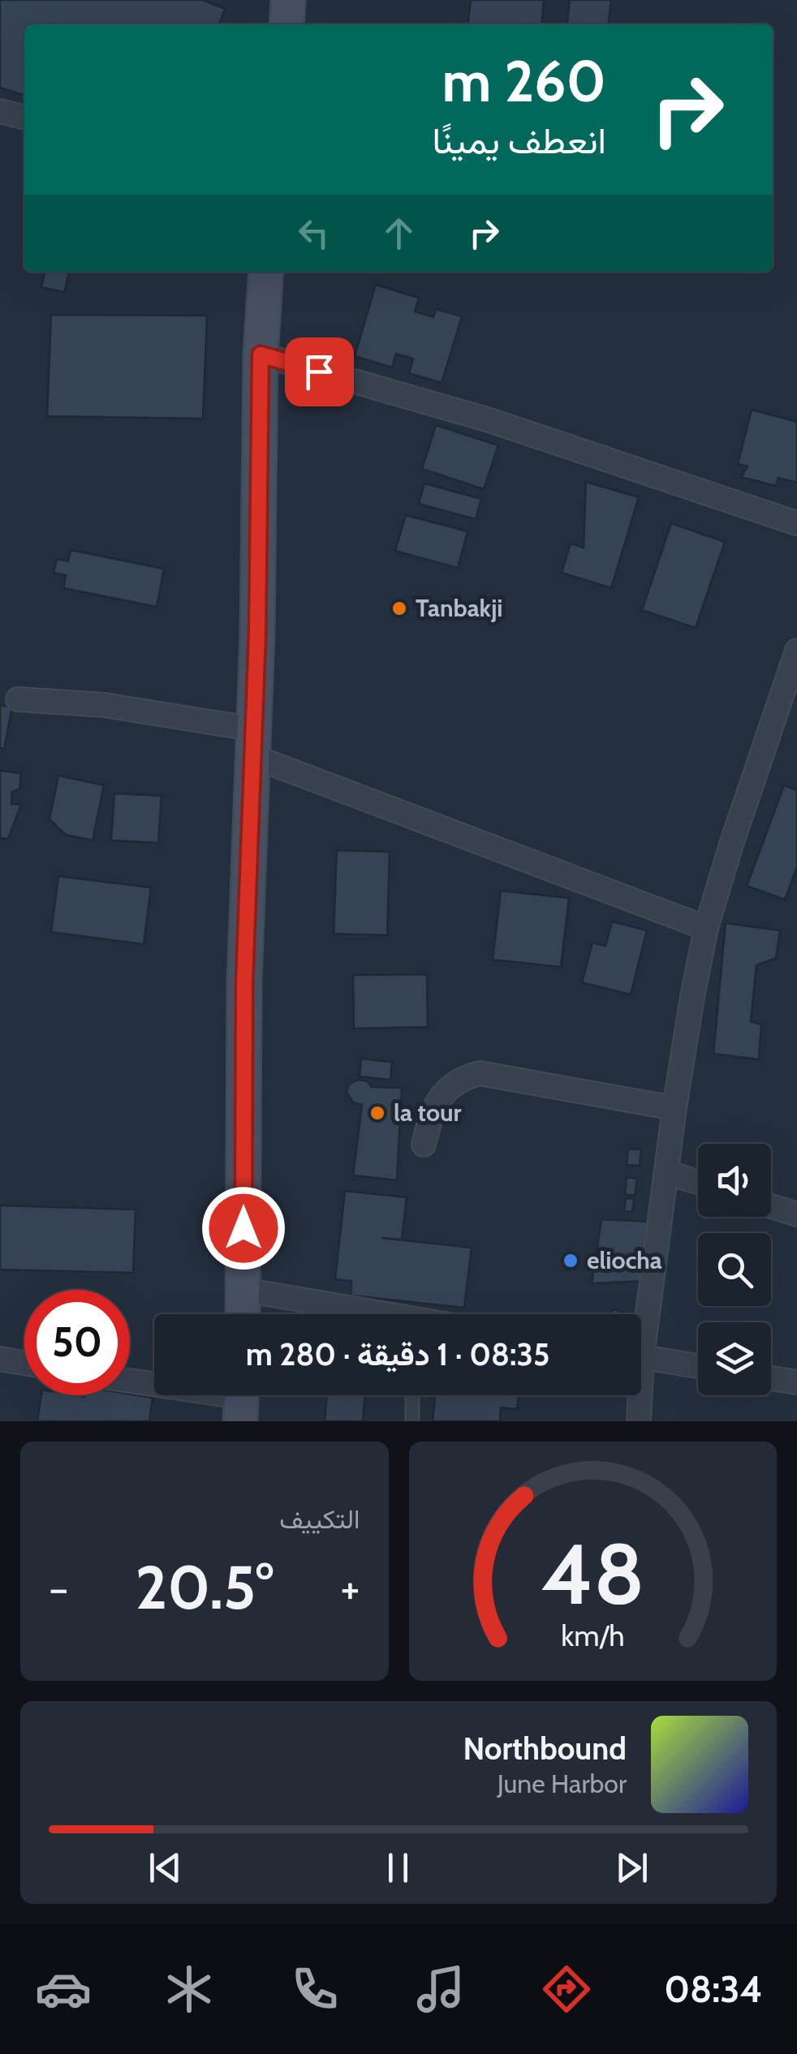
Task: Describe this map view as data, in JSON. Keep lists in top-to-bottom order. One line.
{"places":["Tanbakji","la tour","eliocha"],"page":{"turn":["260 m","انعطف يمينًا"],"limit":"50","trip":"08:35 · 1 دقيقة · 280 m","tile":"التكييف","heat":["−","20.5°","+"],"song":["Northbound","June Harbor"],"tabs":"08:34","gauge":["48","km/h"]}}
